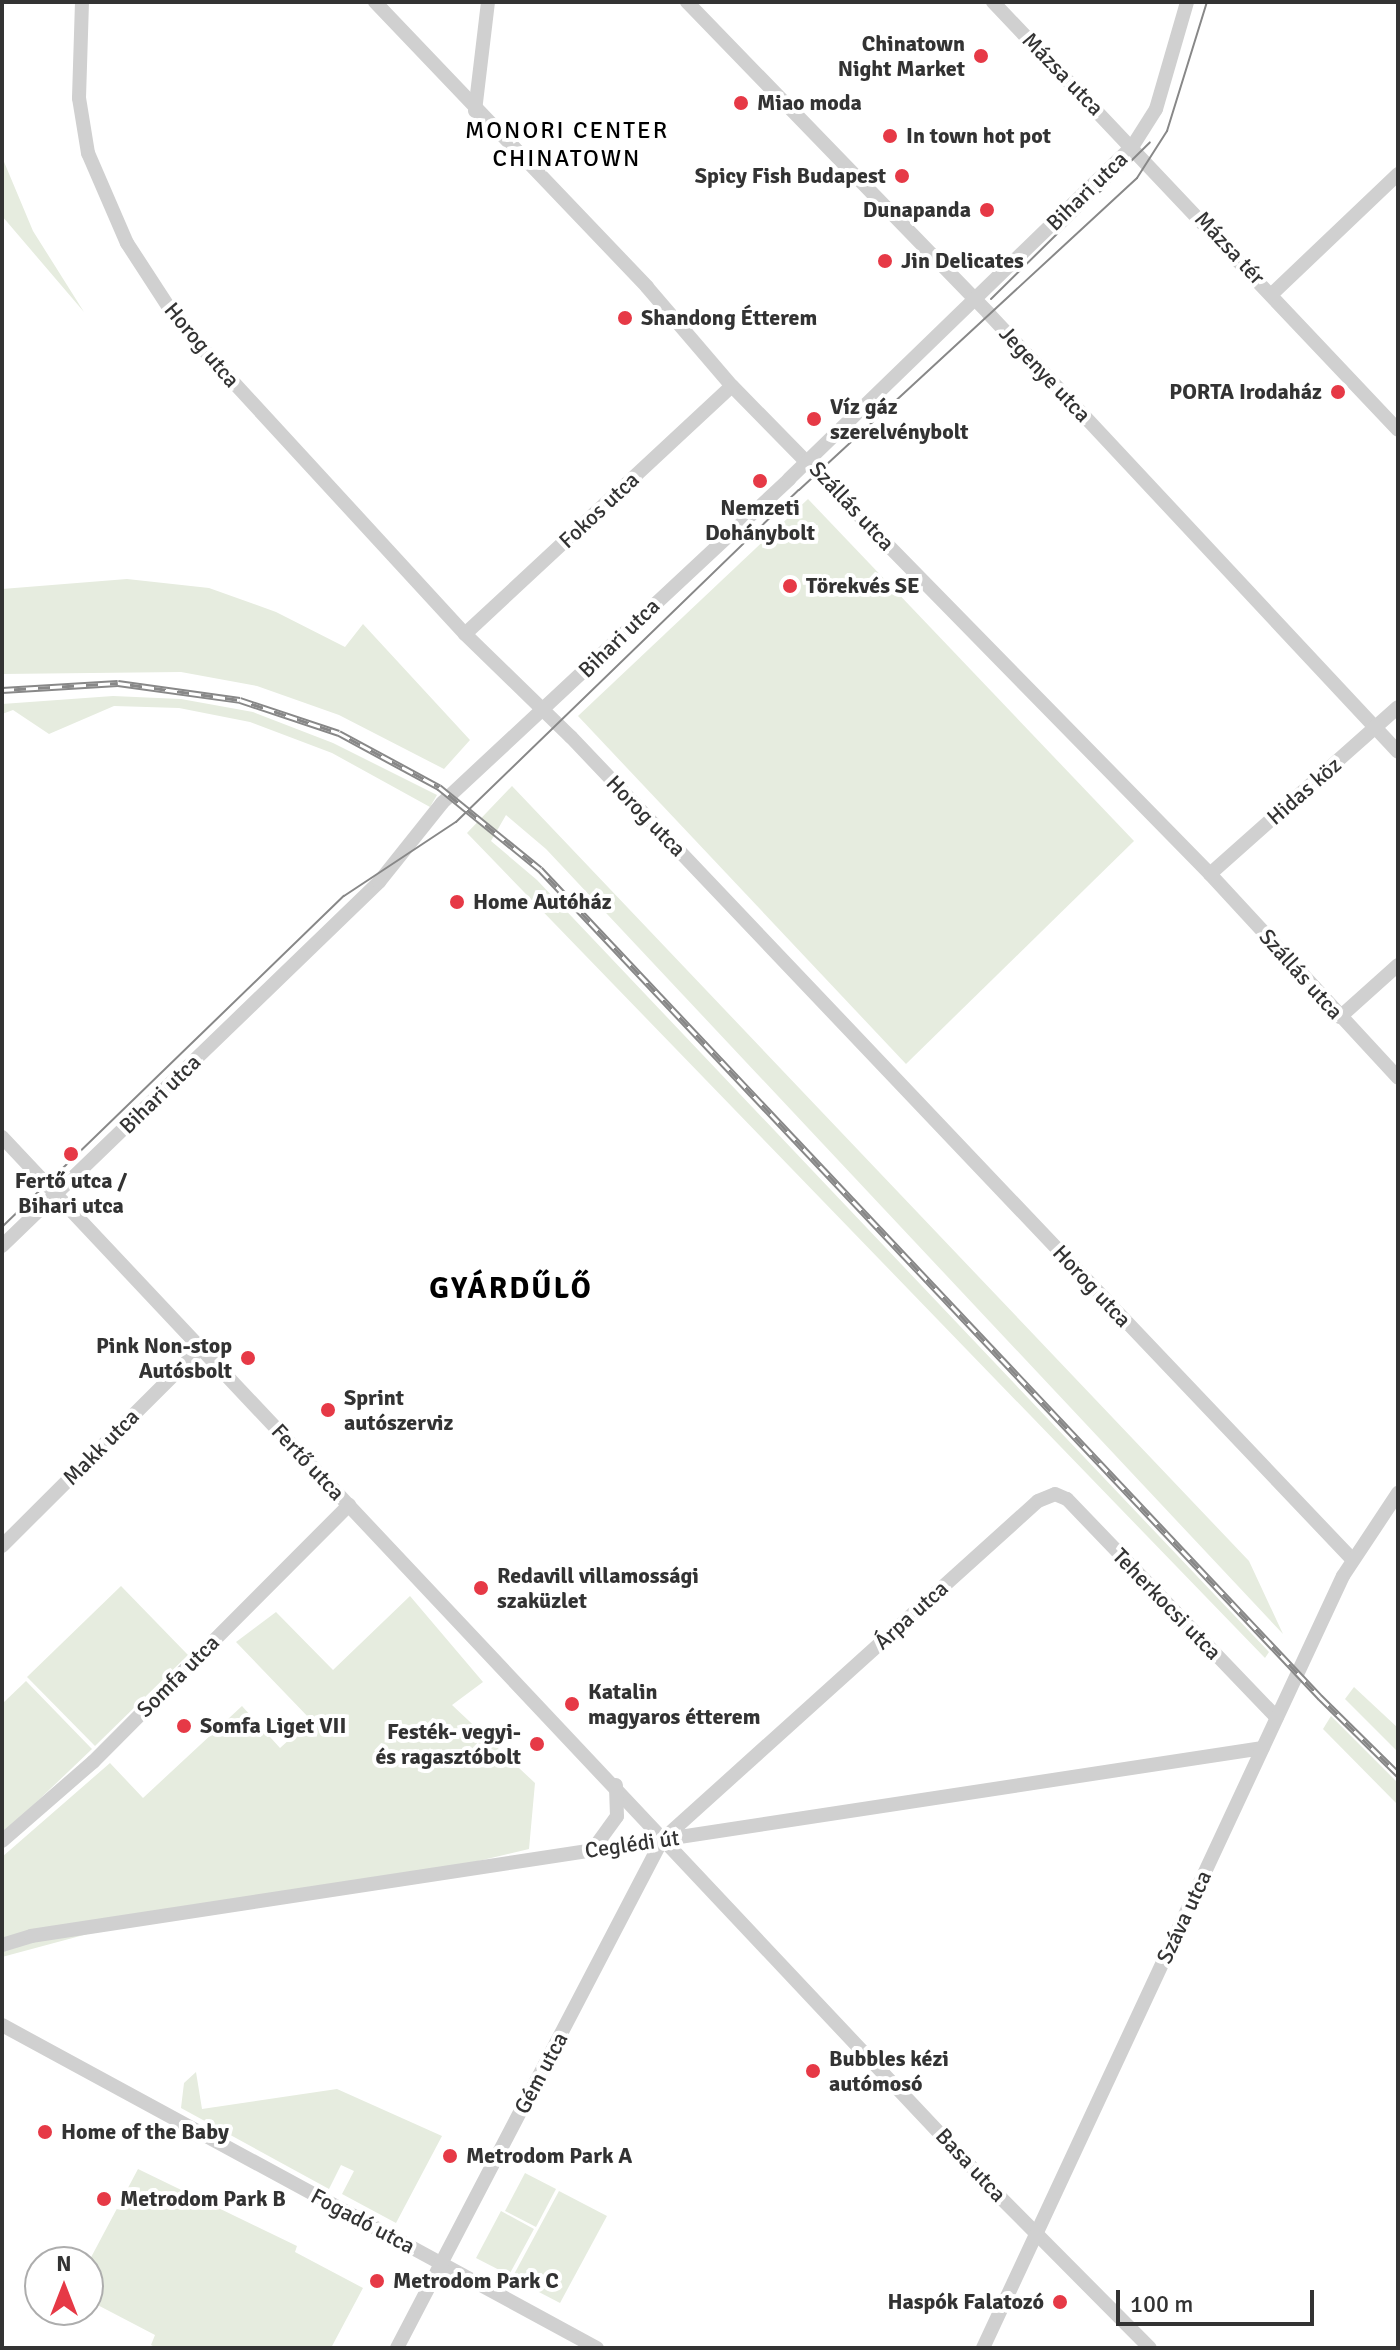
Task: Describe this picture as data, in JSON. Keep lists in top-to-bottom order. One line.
{"streets":{"street":["Mázsa utca","Bihari utca","Mázsa tér","Horog utca","Jegenye utca","Szállás utca","Fokos utca","Hidas köz","Makk utca","Fertő utca","Teherkocsi utca","Árpa utca","Somfa utca","Ceglédi út","Száva utca","Gém utca","Basa utca","Fogadó utca"]},"crossings":[["Mázsa utca","Bihari utca"],["Mázsa utca","Mázsa tér"],["Bihari utca","Mázsa tér"],["Bihari utca","Horog utca"],["Bihari utca","Jegenye utca"],["Bihari utca","Szállás utca"],["Bihari utca","Fertő utca"],["Horog utca","Fokos utca"],["Horog utca","Száva utca"],["Jegenye utca","Hidas köz"],["Szállás utca","Fokos utca"],["Szállás utca","Hidas köz"],["Makk utca","Fertő utca"],["Fertő utca","Árpa utca"],["Fertő utca","Somfa utca"],["Fertő utca","Ceglédi út"],["Fertő utca","Gém utca"],["Fertő utca","Basa utca"],["Teherkocsi utca","Árpa utca"],["Teherkocsi utca","Száva utca"],["Árpa utca","Ceglédi út"],["Árpa utca","Gém utca"],["Árpa utca","Basa utca"],["Ceglédi út","Száva utca"],["Ceglédi út","Gém utca"],["Ceglédi út","Basa utca"],["Száva utca","Basa utca"],["Gém utca","Basa utca"],["Gém utca","Fogadó utca"]],"districts":["MONORI CENTER CHINATOWN","GYÁRDŰLŐ"],"places":["Chinatown Night Market","Miao moda","In town hot pot","Spicy Fish Budapest","Dunapanda","Jin Delicates","Shandong Étterem","PORTA Irodaház","Víz gáz szerelvénybolt","Nemzeti Dohánybolt","Törekvés SE","Home Autóház","Fertő utca / Bihari utca","Pink Non-stop Autósbolt","Sprint autószerviz","Redavill villamossági szaküzlet","Katalin magyaros étterem","Somfa Liget VII","Festék- vegyi- és ragasztóbolt","Bubbles kézi autómosó","Home of the Baby","Metrodom Park A","Metrodom Park B","Metrodom Park C","Haspók Falatozó"],"scale_bar":"100 m","north":"top"}
